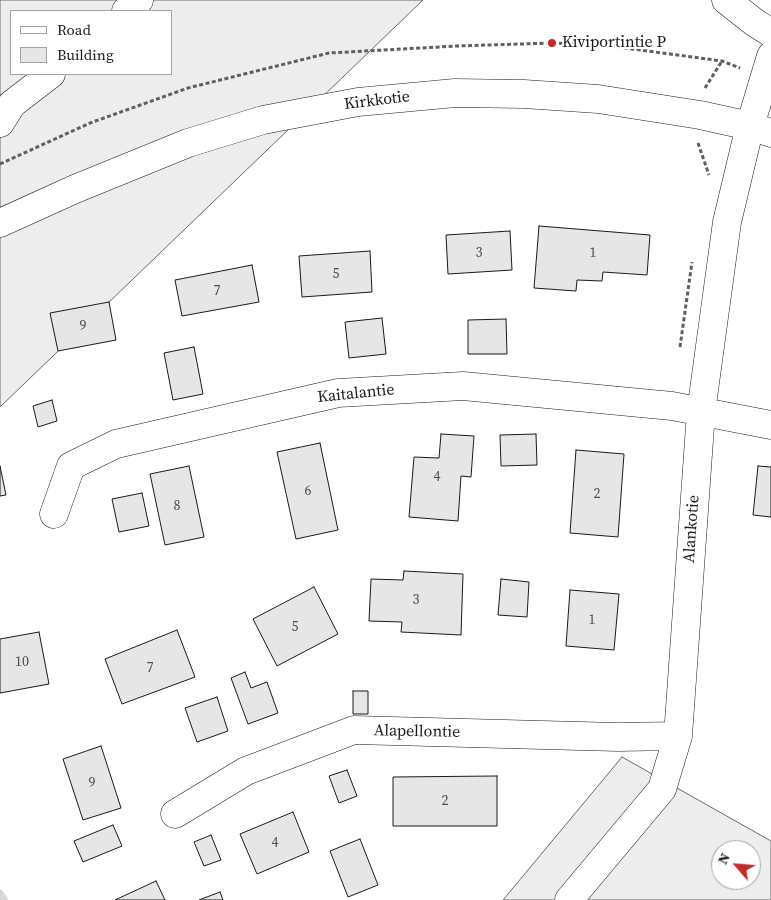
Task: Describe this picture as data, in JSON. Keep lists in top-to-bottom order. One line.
{"streets":{"street":["Kirkkotie","Kaitalantie","Alankotie","Alapellontie"]},"crossings":[["Kirkkotie","Alankotie"],["Kaitalantie","Alankotie"],["Alankotie","Alapellontie"]],"places":["Kiviportintie P"],"house_numbers":["3","1","5","7","9","4","6","2","8","3","1","5","10","7","9","2","4"],"legend":["Road","Building"],"north":"top left"}
